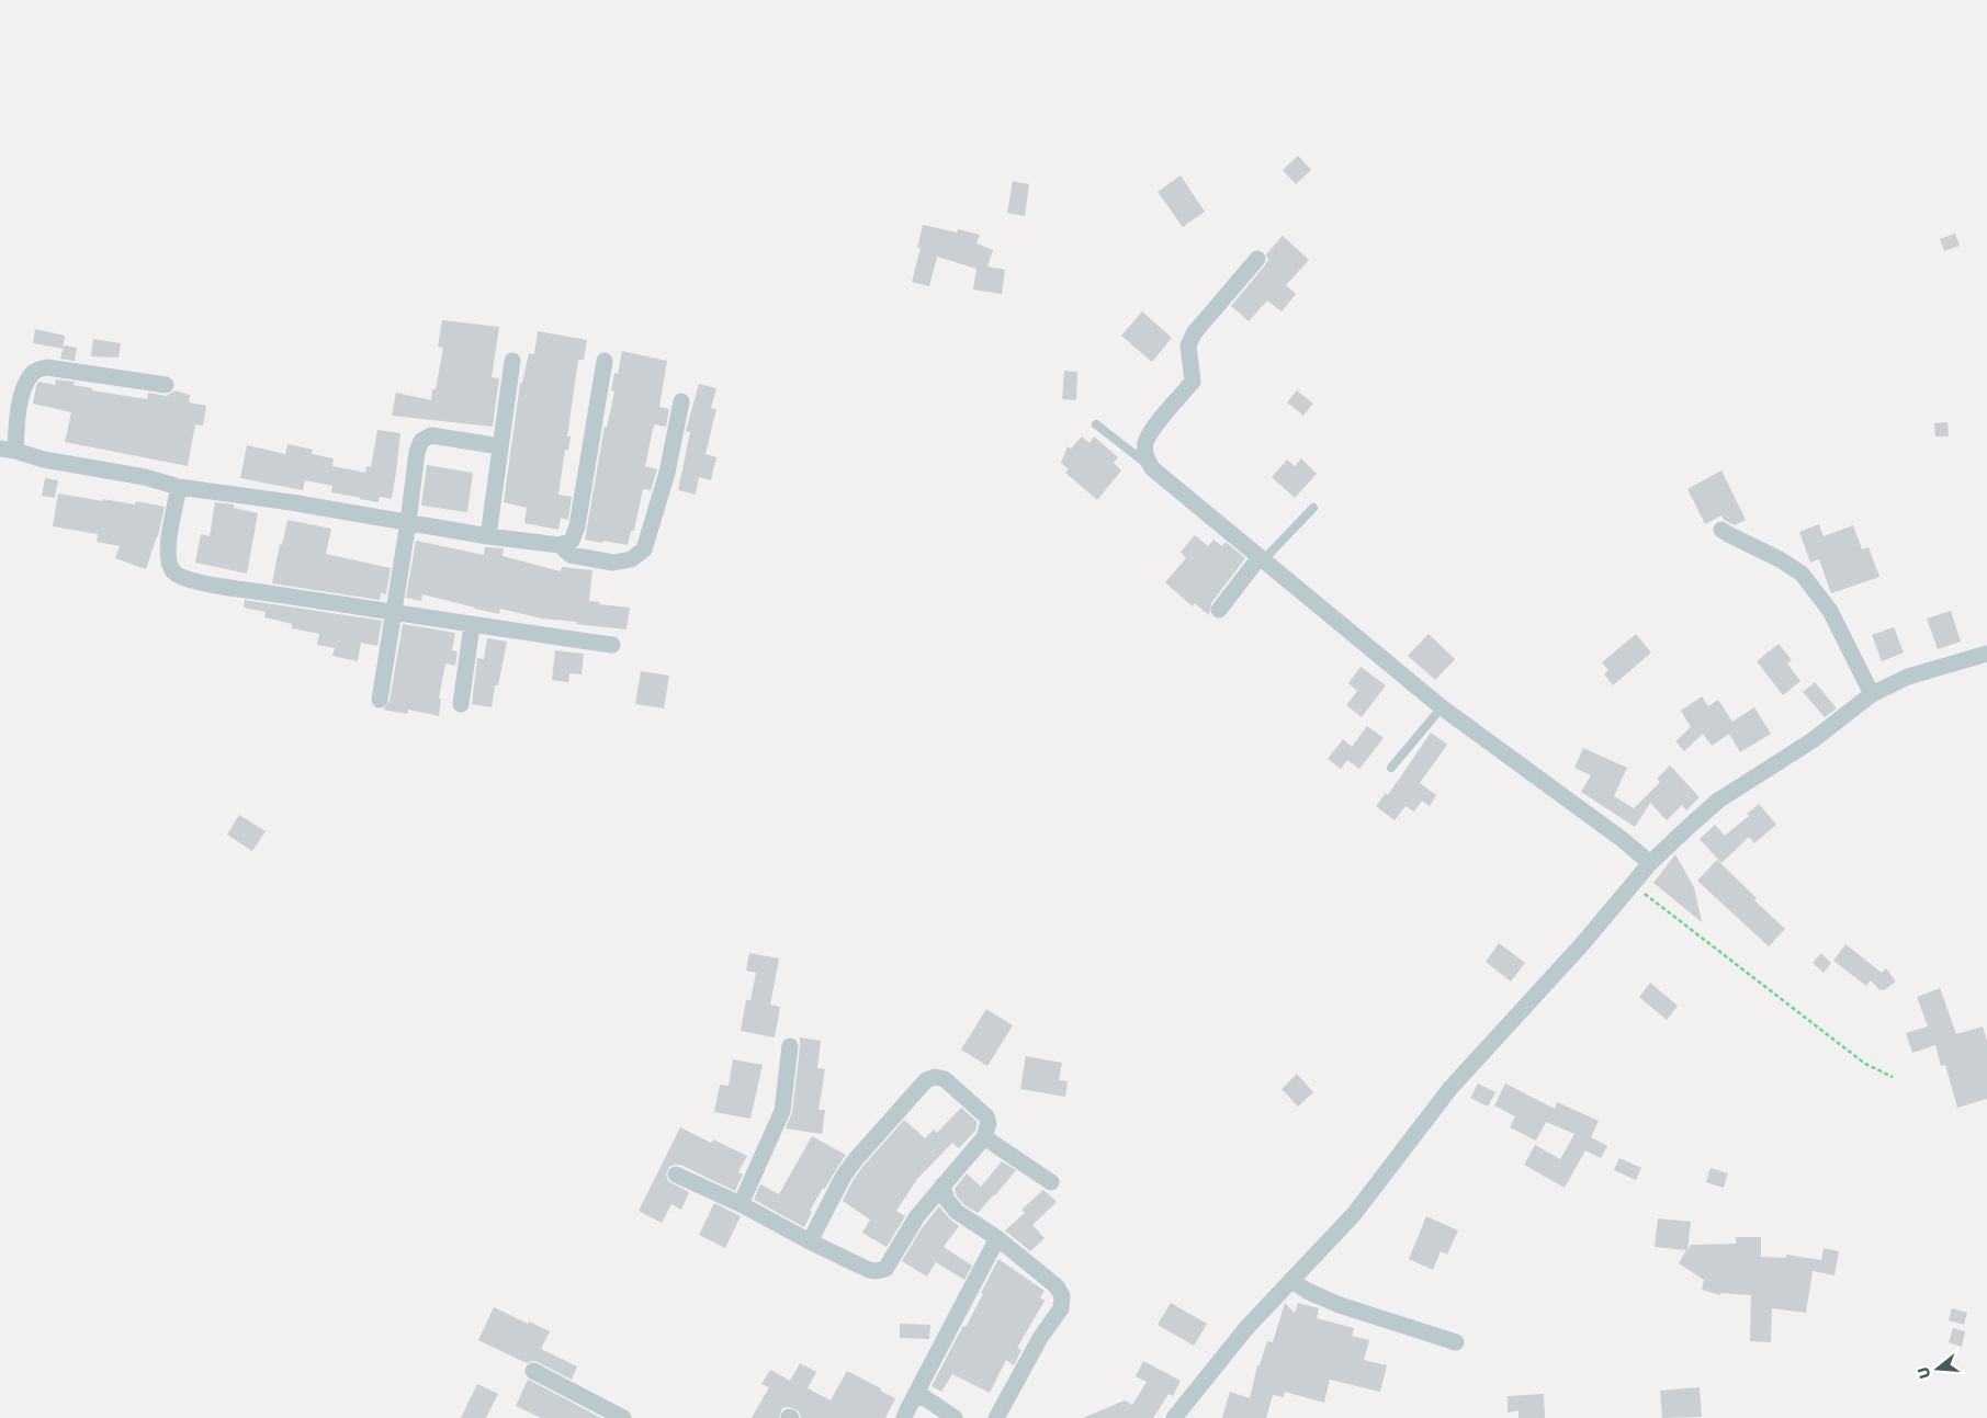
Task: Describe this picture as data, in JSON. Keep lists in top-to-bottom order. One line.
{"north":"left"}
